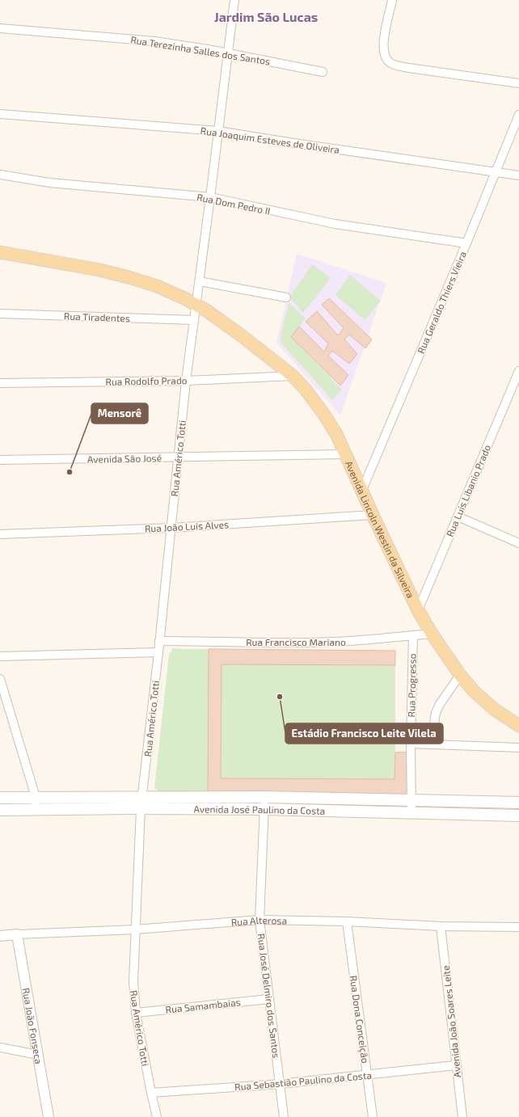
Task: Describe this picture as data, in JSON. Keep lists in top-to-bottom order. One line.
{"streets":{"main road":["Avenida Lincoln Westin da Silveira","Avenida José Paulino da Costa"],"street":["Rua Terezinha Salles dos Santos","Rua Joaquim Esteves de Oliveira","Rua Dom Pedro II","Rua Geraldo Thiers Vieira","Rua Tiradentes","Rua Rodolfo Prado","Avenida São José","Rua Américo Totti","Rua Luis Libanio Prado","Rua João Luis Alves","Rua Francisco Mariano","Rua Progresso","Rua Alterosa","Rua José Delmiro dos Santos","Rua Samambaias","Rua Dona Conceição","Avenida João Soares Leite","Rua João Fonseca","Rua Sebastião Paulino da Costa"]},"crossings":[["Rua Joaquim Esteves de Oliveira","Rua Geraldo Thiers Vieira"],["Rua Dom Pedro II","Rua Geraldo Thiers Vieira"],["Rua Geraldo Thiers Vieira","Avenida Lincoln Westin da Silveira"],["Rua Tiradentes","Rua Américo Totti"],["Rua Rodolfo Prado","Rua Américo Totti"],["Rua Rodolfo Prado","Avenida Lincoln Westin da Silveira"],["Avenida São José","Rua Américo Totti"],["Avenida São José","Avenida Lincoln Westin da Silveira"],["Rua Américo Totti","Rua João Luis Alves"],["Rua Américo Totti","Avenida Lincoln Westin da Silveira"],["Rua Américo Totti","Rua Francisco Mariano"],["Rua Américo Totti","Avenida José Paulino da Costa"],["Rua Américo Totti","Rua Alterosa"],["Rua Américo Totti","Rua Samambaias"],["Rua Américo Totti","Rua Sebastião Paulino da Costa"],["Rua Luis Libanio Prado","Avenida Lincoln Westin da Silveira"],["Rua João Luis Alves","Avenida Lincoln Westin da Silveira"],["Avenida Lincoln Westin da Silveira","Rua Francisco Mariano"],["Rua Francisco Mariano","Rua Progresso"],["Rua Progresso","Avenida José Paulino da Costa"],["Avenida José Paulino da Costa","Rua José Delmiro dos Santos"],["Rua Alterosa","Rua José Delmiro dos Santos"],["Rua Alterosa","Rua Dona Conceição"],["Rua Alterosa","Avenida João Soares Leite"],["Rua Alterosa","Rua João Fonseca"],["Rua José Delmiro dos Santos","Rua Samambaias"],["Rua José Delmiro dos Santos","Rua Sebastião Paulino da Costa"],["Rua Dona Conceição","Rua Sebastião Paulino da Costa"],["Avenida João Soares Leite","Rua Sebastião Paulino da Costa"]],"districts":["Jardim São Lucas"],"places":["Mensorê","Estádio Francisco Leite Vilela"]}
